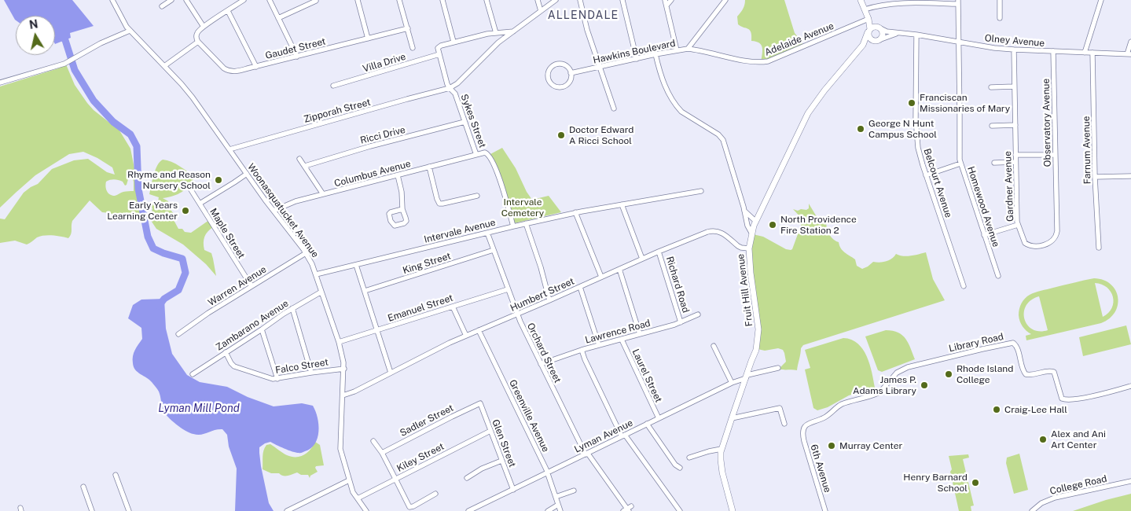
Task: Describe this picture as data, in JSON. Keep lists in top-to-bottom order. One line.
{"streets":{"main road":["Fruit Hill Avenue"],"street":["Adelaide Avenue","Olney Avenue","Gaudet Street","Hawkins Boulevard","Villa Drive","Zipporah Street","Sykes Street","Observatory Avenue","Ricci Drive","Farnum Avenue","Columbus Avenue","Belcourt Avenue","Gardner Avenue","Homewood Avenue","Woonasquatucket Avenue","Intervale Avenue","Maple Street","King Street","Richard Road","Warren Avenue","Humbert Street","Emanuel Street","Zambarano Avenue","Lawrence Road","Library Road","Orchard Street","Falco Street","Laurel Street","Greenville Avenue","Sadler Street","Lyman Avenue","Glen Street","Kiley Street","6th Avenue","College Road"]},"crossings":[["Adelaide Avenue","Hawkins Boulevard"],["Olney Avenue","Observatory Avenue"],["Olney Avenue","Farnum Avenue"],["Olney Avenue","Belcourt Avenue"],["Olney Avenue","Gardner Avenue"],["Olney Avenue","Homewood Avenue"],["Olney Avenue","Fruit Hill Avenue"],["Villa Drive","Sykes Street"],["Zipporah Street","Sykes Street"],["Zipporah Street","Woonasquatucket Avenue"],["Sykes Street","Ricci Drive"],["Sykes Street","Columbus Avenue"],["Sykes Street","Intervale Avenue"],["Observatory Avenue","Gardner Avenue"],["Columbus Avenue","Woonasquatucket Avenue"],["Woonasquatucket Avenue","Intervale Avenue"],["Woonasquatucket Avenue","Warren Avenue"],["Woonasquatucket Avenue","Humbert Street"],["Woonasquatucket Avenue","Emanuel Street"],["Woonasquatucket Avenue","Zambarano Avenue"],["Woonasquatucket Avenue","Falco Street"],["Woonasquatucket Avenue","Kiley Street"],["Intervale Avenue","Orchard Street"],["Maple Street","Warren Avenue"],["King Street","Orchard Street"],["Richard Road","Humbert Street"],["Richard Road","Lawrence Road"],["Fruit Hill Avenue","Humbert Street"],["Fruit Hill Avenue","Lyman Avenue"],["Humbert Street","Orchard Street"],["Humbert Street","Greenville Avenue"],["Emanuel Street","Orchard Street"],["Zambarano Avenue","Falco Street"],["Lawrence Road","Orchard Street"],["Lawrence Road","Laurel Street"],["Library Road","6th Avenue"],["Orchard Street","Lyman Avenue"],["Laurel Street","Lyman Avenue"],["Greenville Avenue","Lyman Avenue"],["Sadler Street","Glen Street"],["Lyman Avenue","Glen Street"],["Glen Street","Kiley Street"]],"districts":["ALLENDALE"],"water":["Lyman Mill Pond"],"parks":["Intervale Cemetery"],"places":["Franciscan Missionaries of Mary","George N Hunt Campus School","Doctor Edward A Ricci School","Rhyme and Reason Nursery School","Early Years Learning Center","North Providence Fire Station 2","Rhode Island College","James P. Adams Library","Craig-Lee Hall","Alex and Ani Art Center","Murray Center","Henry Barnard School"],"north":"top"}
